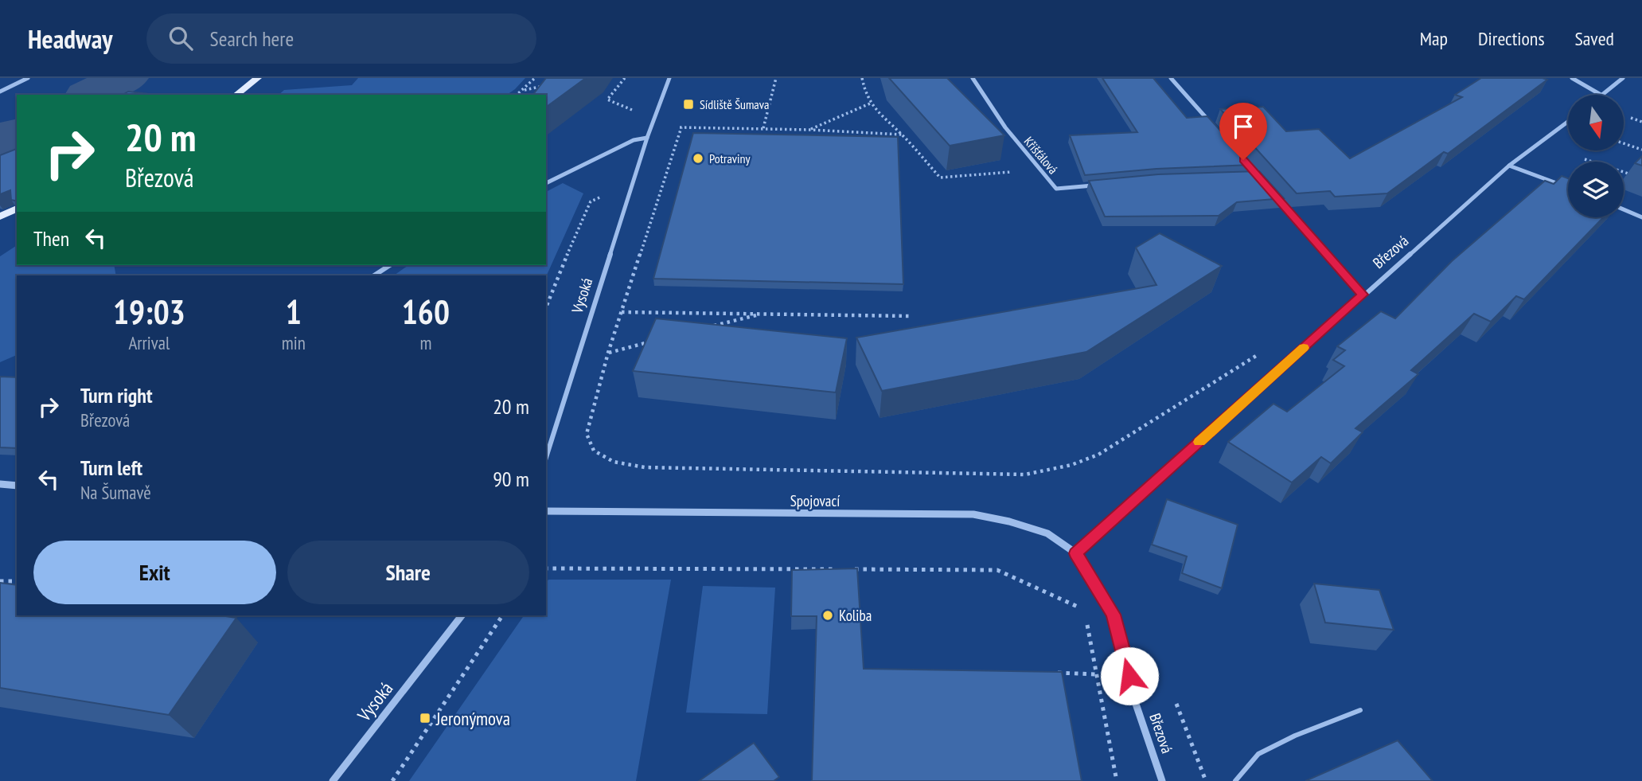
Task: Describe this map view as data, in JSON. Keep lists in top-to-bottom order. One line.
{"streets":{"street":["Křišťálová","Březová","Vysoká","Spojovací"]},"crossings":[["Březová","Spojovací"]],"places":{"transit":["Sídliště Šumava","Jeronýmova"],"other":["Potraviny","Koliba"]},"north":"bottom","page":{"header":"Headway","search":"Search here","nav":["Map","Directions","Saved"],"turn":["20 m","Březová"],"then":"Then","eta":["19:03","Arrival","1","min","160","m"],"list":[{"name":"Turn right","note":"Březová","value":"20 m"},{"name":"Turn left","note":"Na Šumavě","value":"90 m"}],"buttons":["Exit","Share"]}}
